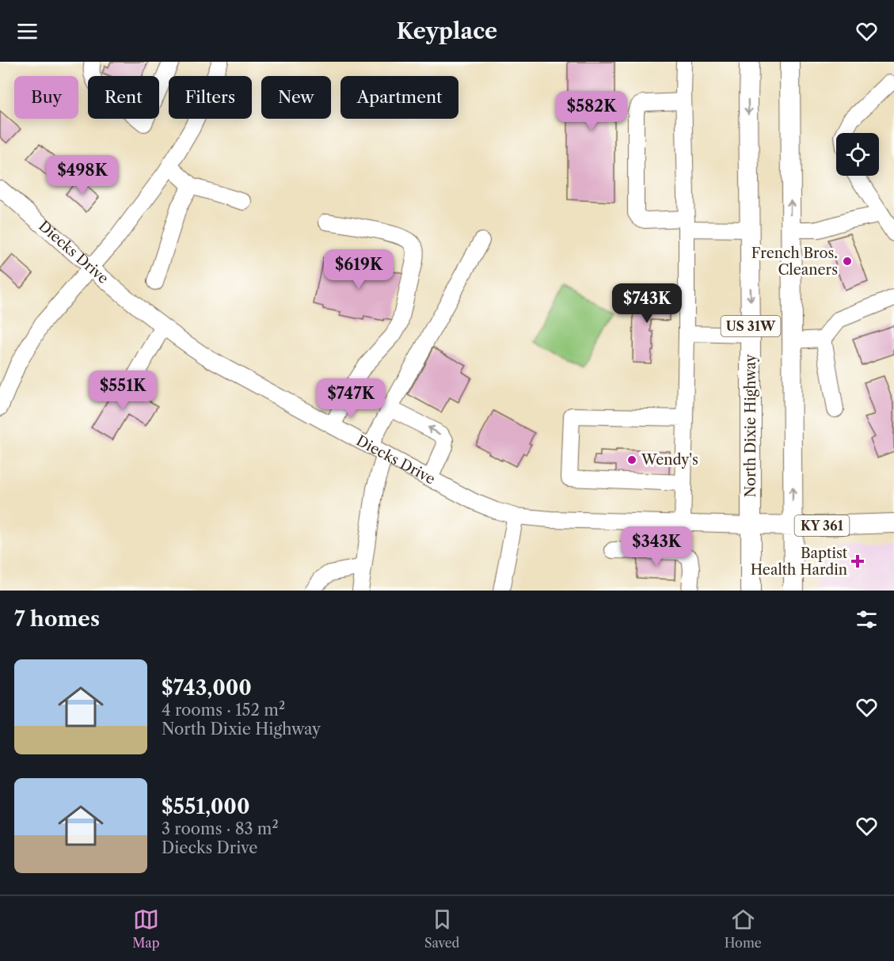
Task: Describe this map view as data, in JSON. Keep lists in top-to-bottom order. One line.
{"streets":{"main road":["US 31W","North Dixie Highway","KY 361"],"street":["Diecks Drive"]},"crossings":[["Diecks Drive","North Dixie Highway"],["Diecks Drive","KY 361"],["US 31W","KY 361"],["North Dixie Highway","KY 361"]],"places":{"other":["French Bros. Cleaners","Wendy's"],"health":["Baptist Health Hardin"]},"page":{"header":"Keyplace","chip":["Buy","Rent","Filters","New","Apartment"],"price":["$582K","$498K","$619K","$743K","$551K","$747K","$343K"],"heading":"7 homes","list":[{"name":"$743,000","note":"4 rooms · 152 m² · North Dixie Highway"},{"name":"$551,000","note":"3 rooms · 83 m² · Diecks Drive"}],"tabs":["Map","Saved","Home"]}}
